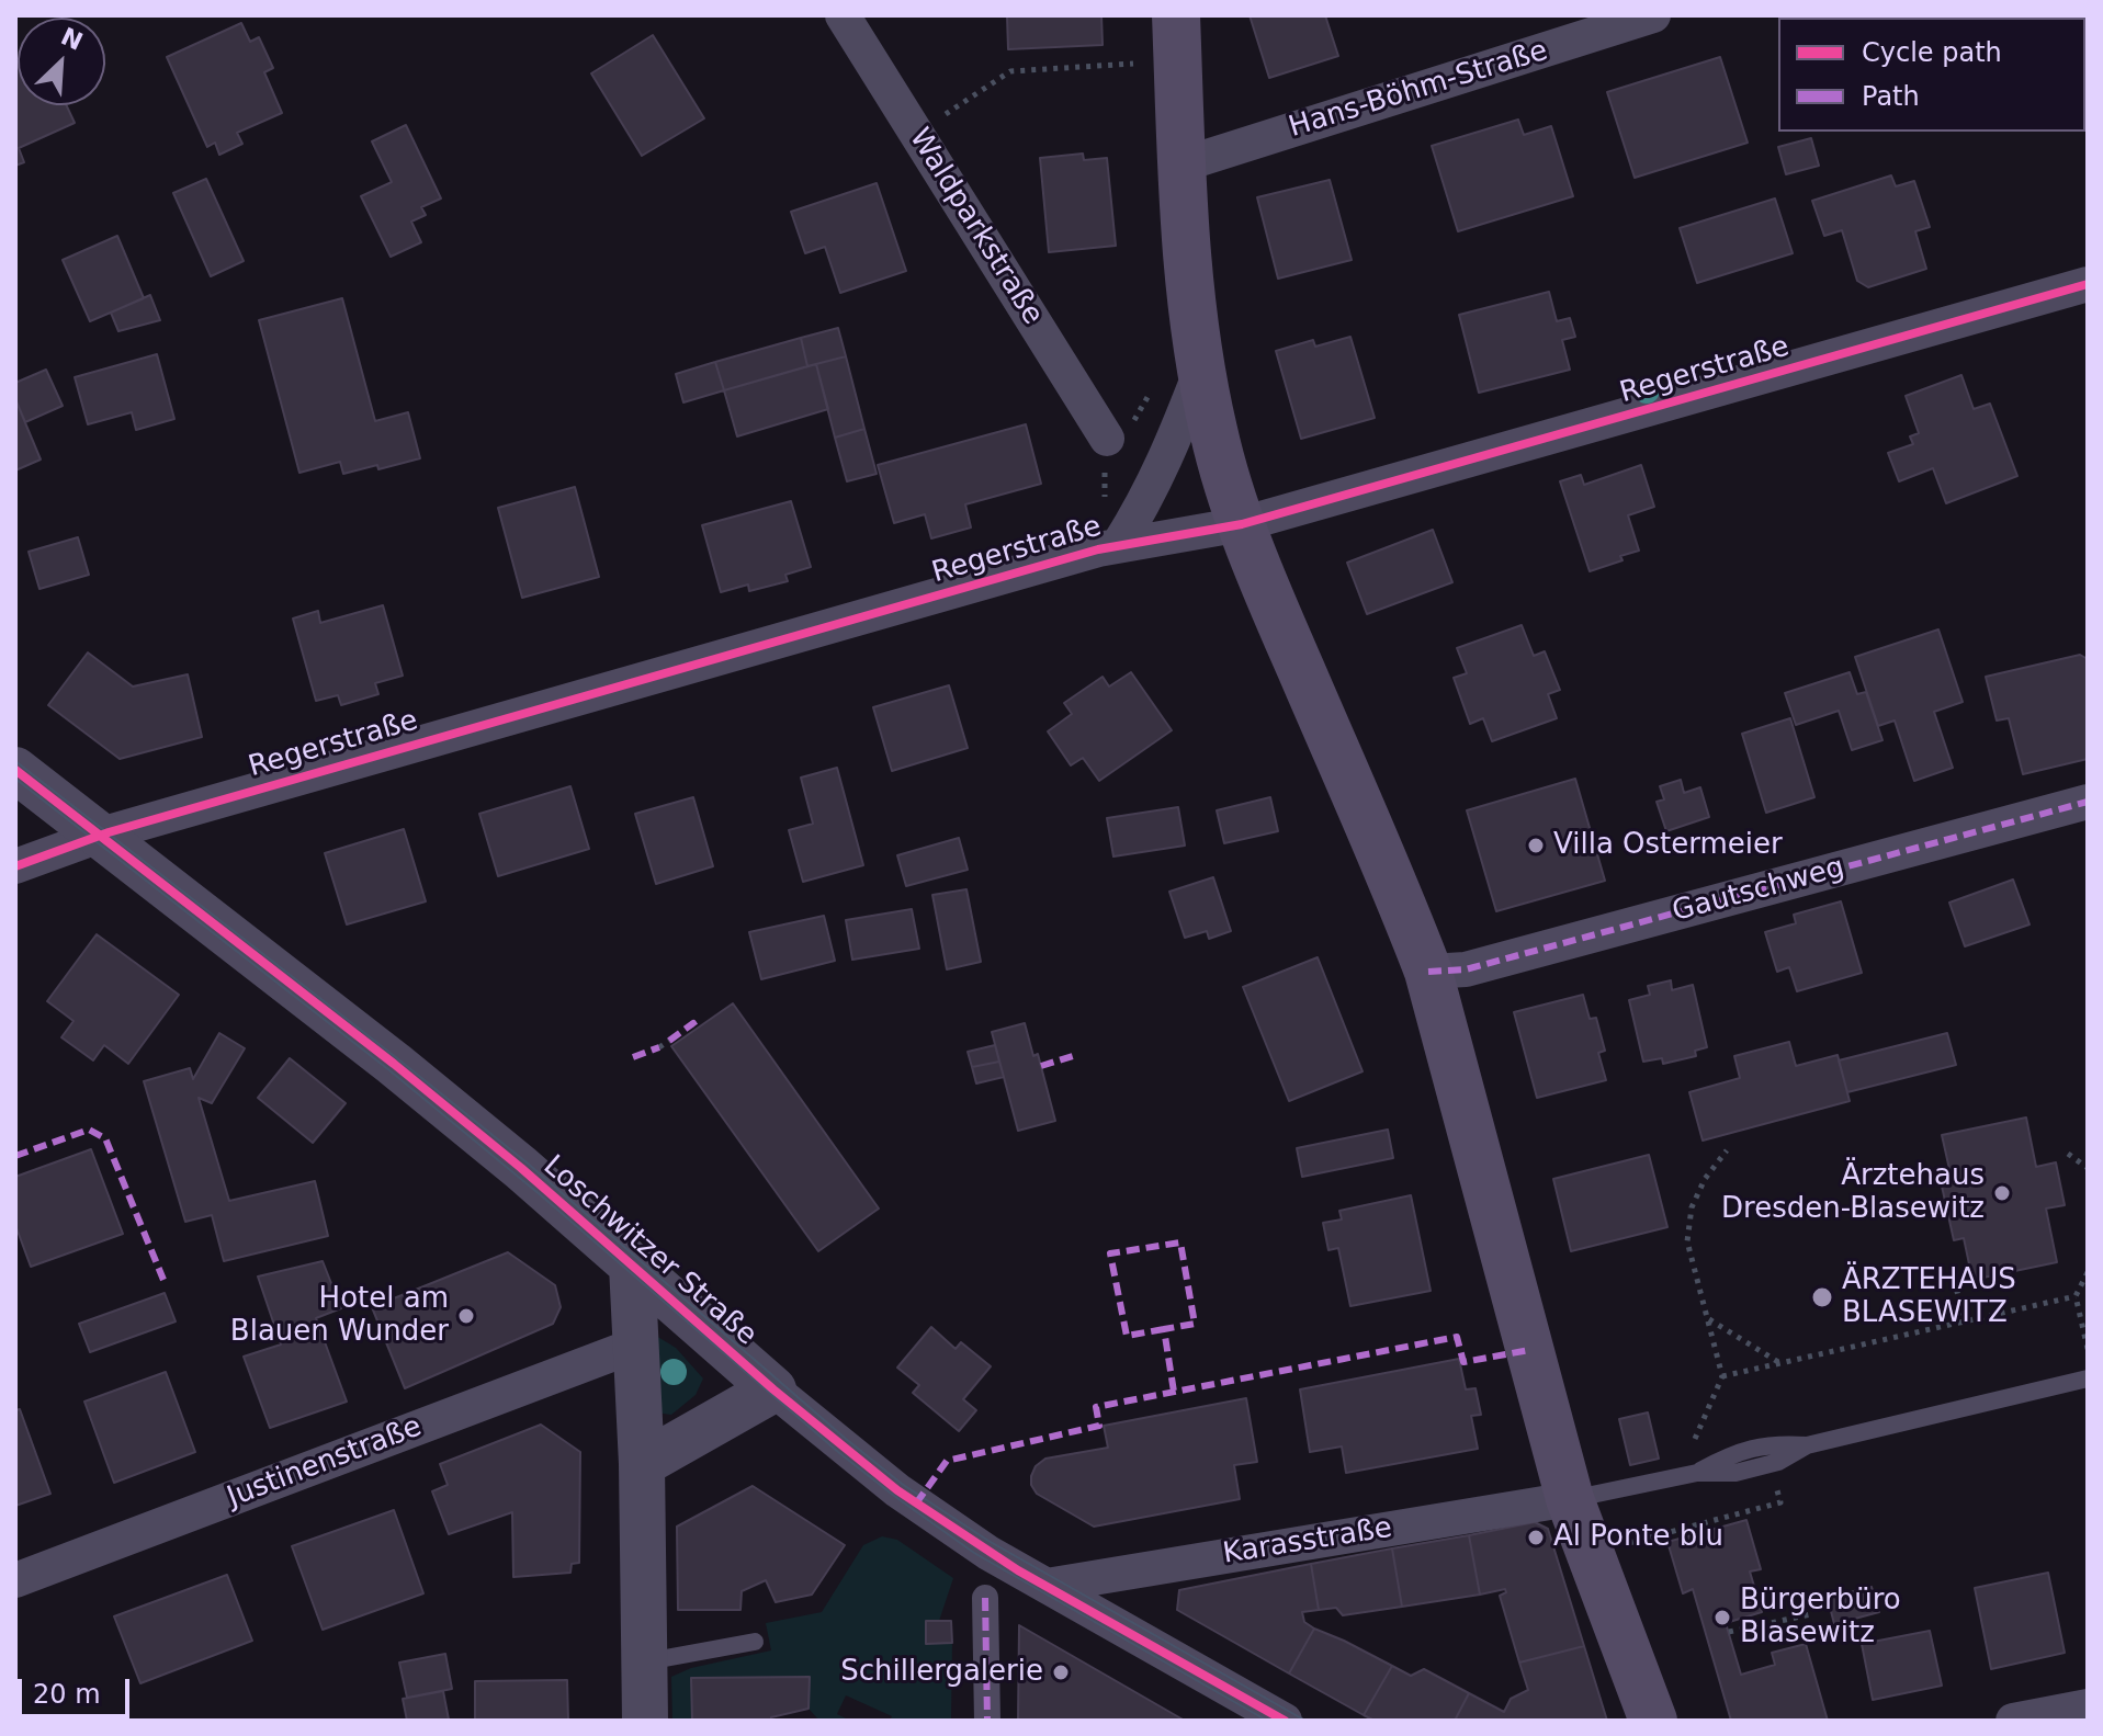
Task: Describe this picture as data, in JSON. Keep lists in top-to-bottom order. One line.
{"streets":{"street":["Hans-Böhm-Straße","Waldparkstraße","Regerstraße","Gautschweg","Loschwitzer Straße","Justinenstraße","Karasstraße"]},"crossings":[["Regerstraße","Loschwitzer Straße"],["Loschwitzer Straße","Karasstraße"]],"places":["Villa Ostermeier","Ärztehaus Dresden-Blasewitz","ÄRZTEHAUS BLASEWITZ","Hotel am Blauen Wunder","Al Ponte blu","Bürgerbüro Blasewitz","Schillergalerie"],"legend":["Cycle path","Path"],"scale_bar":"20 m","north":"top right"}
